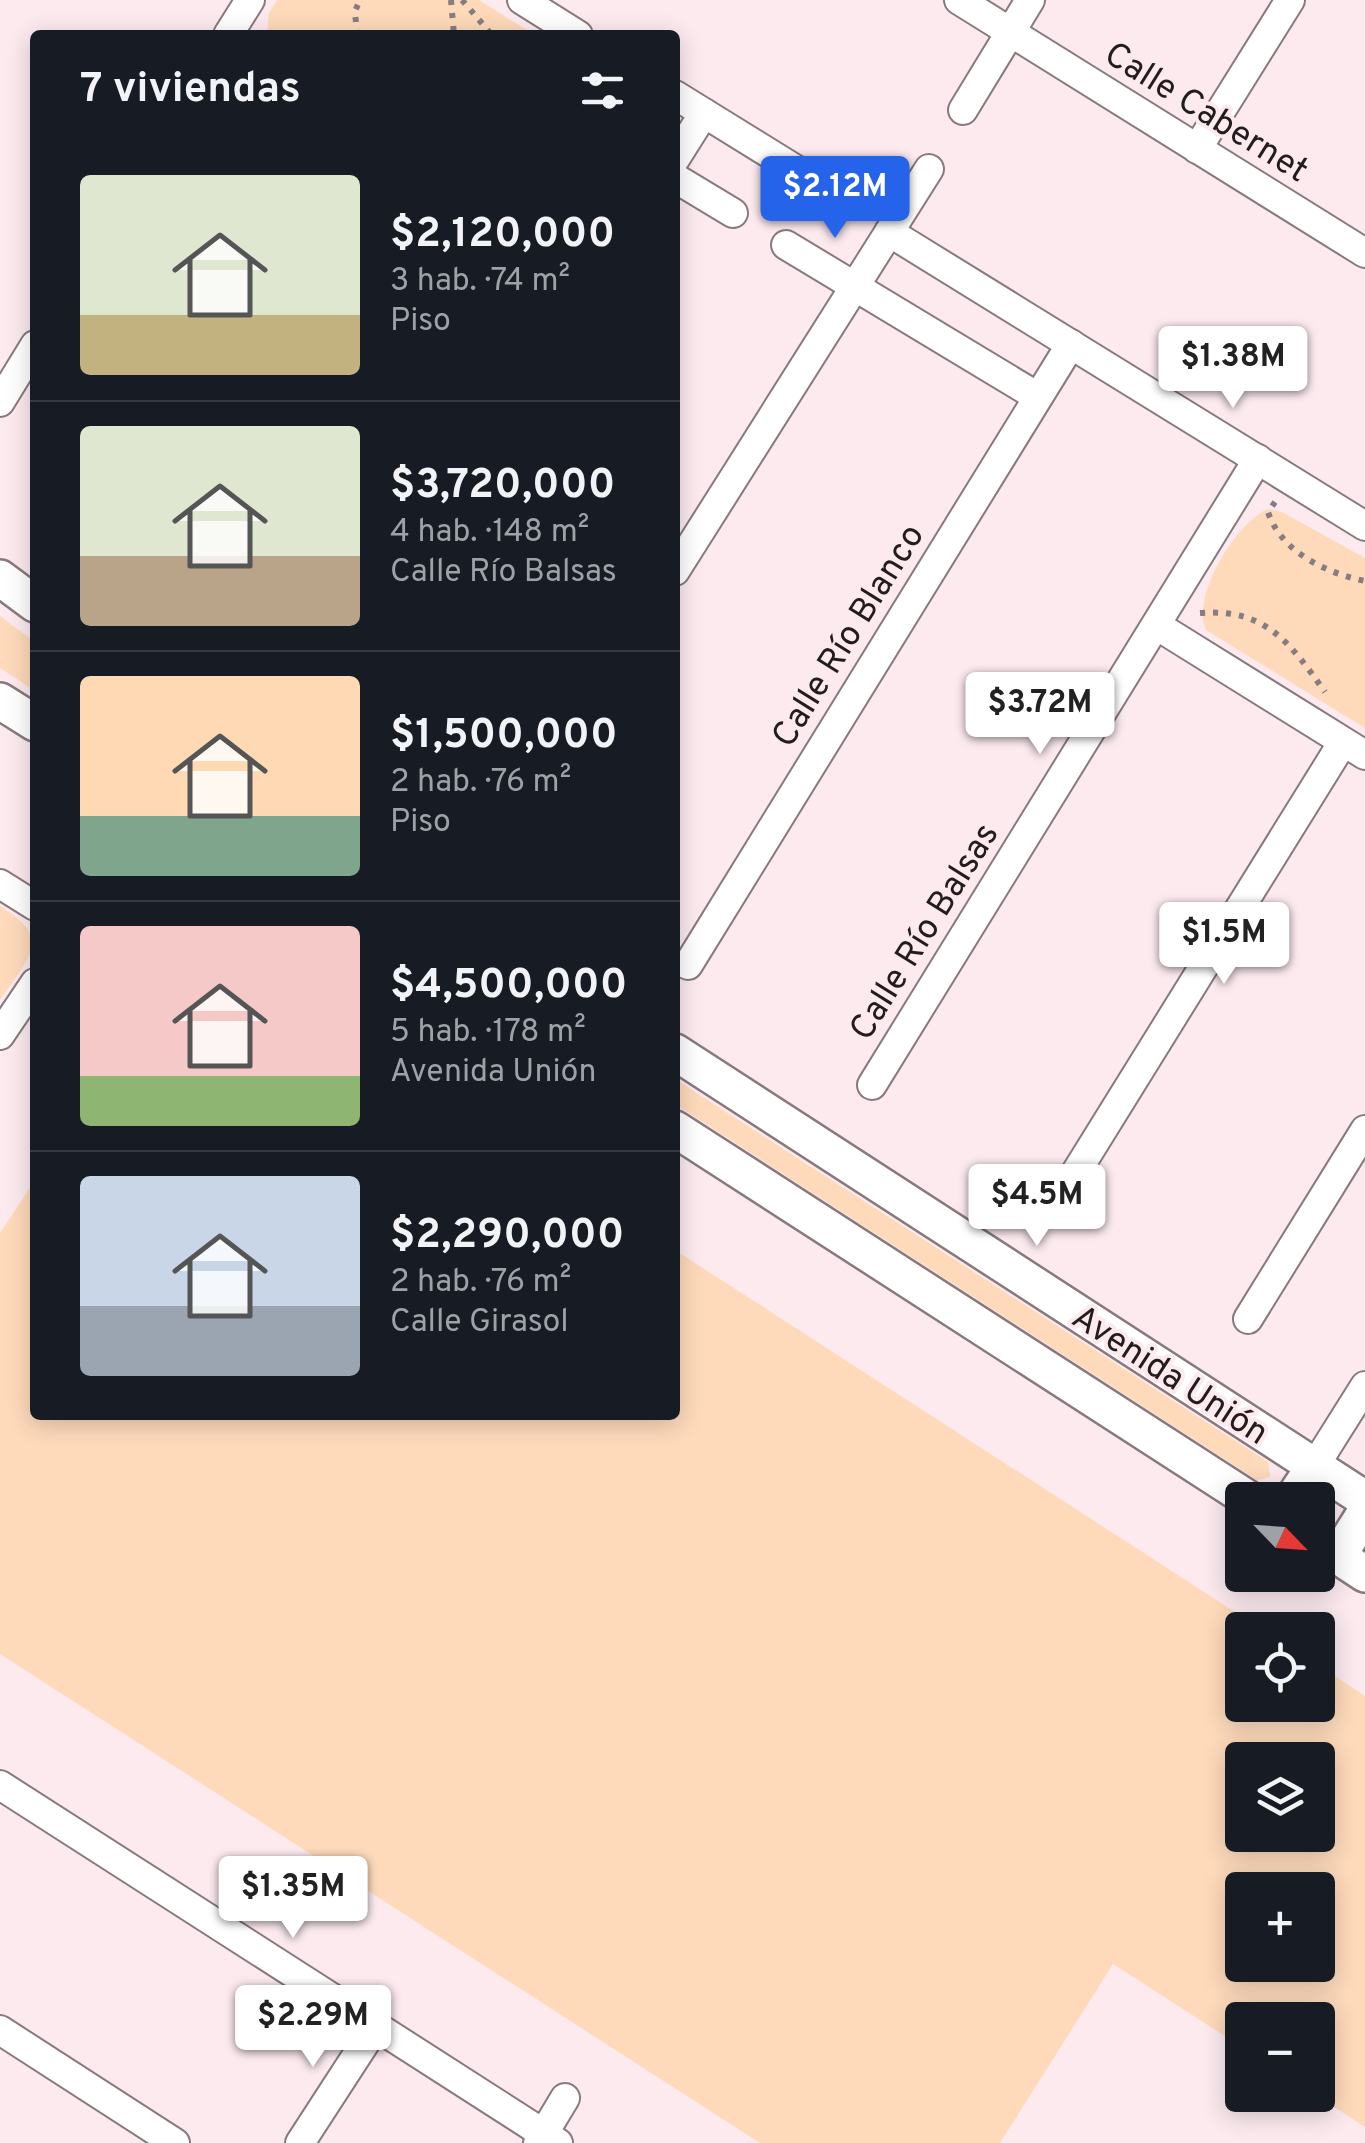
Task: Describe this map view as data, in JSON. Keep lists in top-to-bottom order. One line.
{"streets":{"street":["Calle Cabernet","Calle Río Blanco","Calle Río Balsas","Avenida Unión"]},"north":"bottom right","page":{"heading":"7 viviendas","list":[{"name":"$2,120,000","note":"3 hab. · 74 m² · Piso"},{"name":"$3,720,000","note":"4 hab. · 148 m² · Calle Río Balsas"},{"name":"$1,500,000","note":"2 hab. · 76 m² · Piso"},{"name":"$4,500,000","note":"5 hab. · 178 m² · Avenida Unión"},{"name":"$2,290,000","note":"2 hab. · 76 m² · Calle Girasol"}],"price":["$2.12M","$1.38M","$3.72M","$1.5M","$4.5M","$1.35M","$2.29M"],"map_buttons":["+","−"]}}
